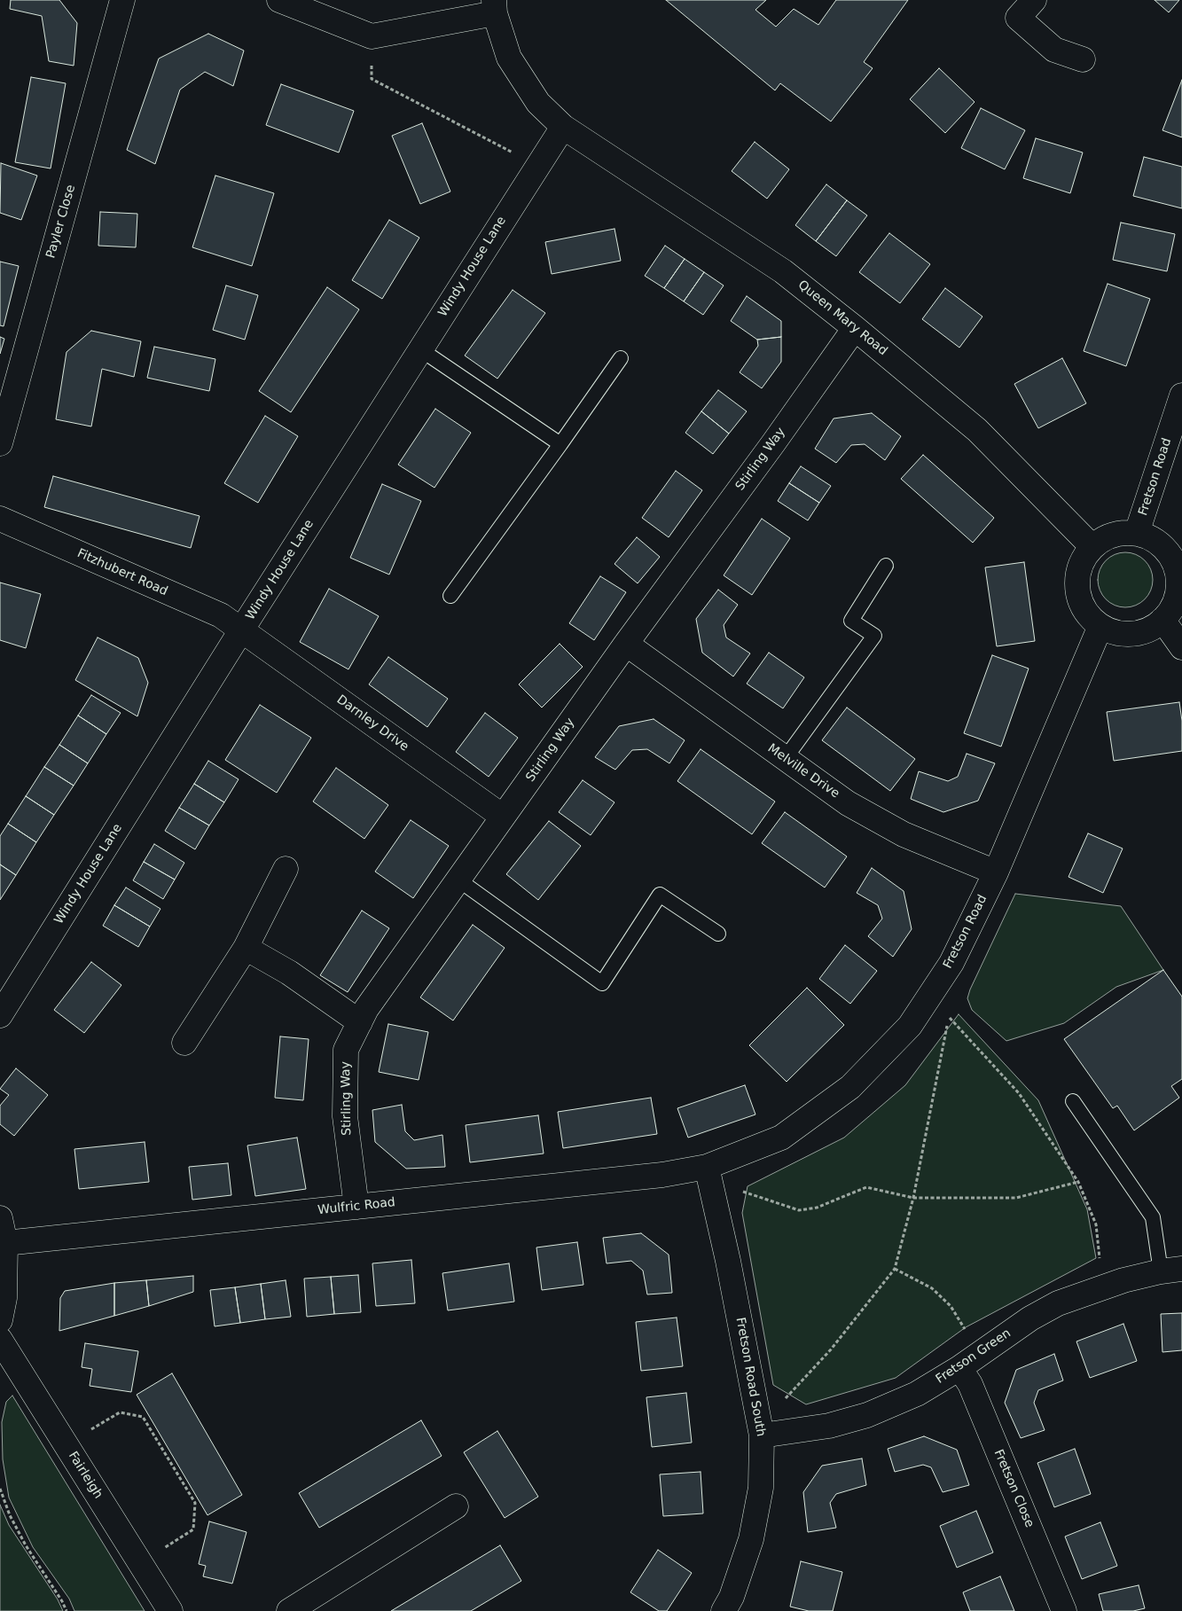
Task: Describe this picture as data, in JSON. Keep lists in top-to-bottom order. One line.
{"streets":{"street":["Payler Close","Windy House Lane","Queen Mary Road","Stirling Way","Fretson Road","Fitzhubert Road","Darnley Drive","Melville Drive","Wulfric Road","Fretson Green","Fretson Road South","Fairleigh","Fretson Close"]},"crossings":[["Windy House Lane","Queen Mary Road"],["Windy House Lane","Fitzhubert Road"],["Windy House Lane","Darnley Drive"],["Queen Mary Road","Stirling Way"],["Queen Mary Road","Fretson Road"],["Stirling Way","Darnley Drive"],["Stirling Way","Melville Drive"],["Stirling Way","Wulfric Road"],["Fretson Road","Melville Drive"],["Fretson Road","Wulfric Road"],["Fretson Road","Fretson Road South"],["Fitzhubert Road","Darnley Drive"],["Wulfric Road","Fretson Road South"],["Fretson Green","Fretson Road South"],["Fretson Green","Fretson Close"]]}
